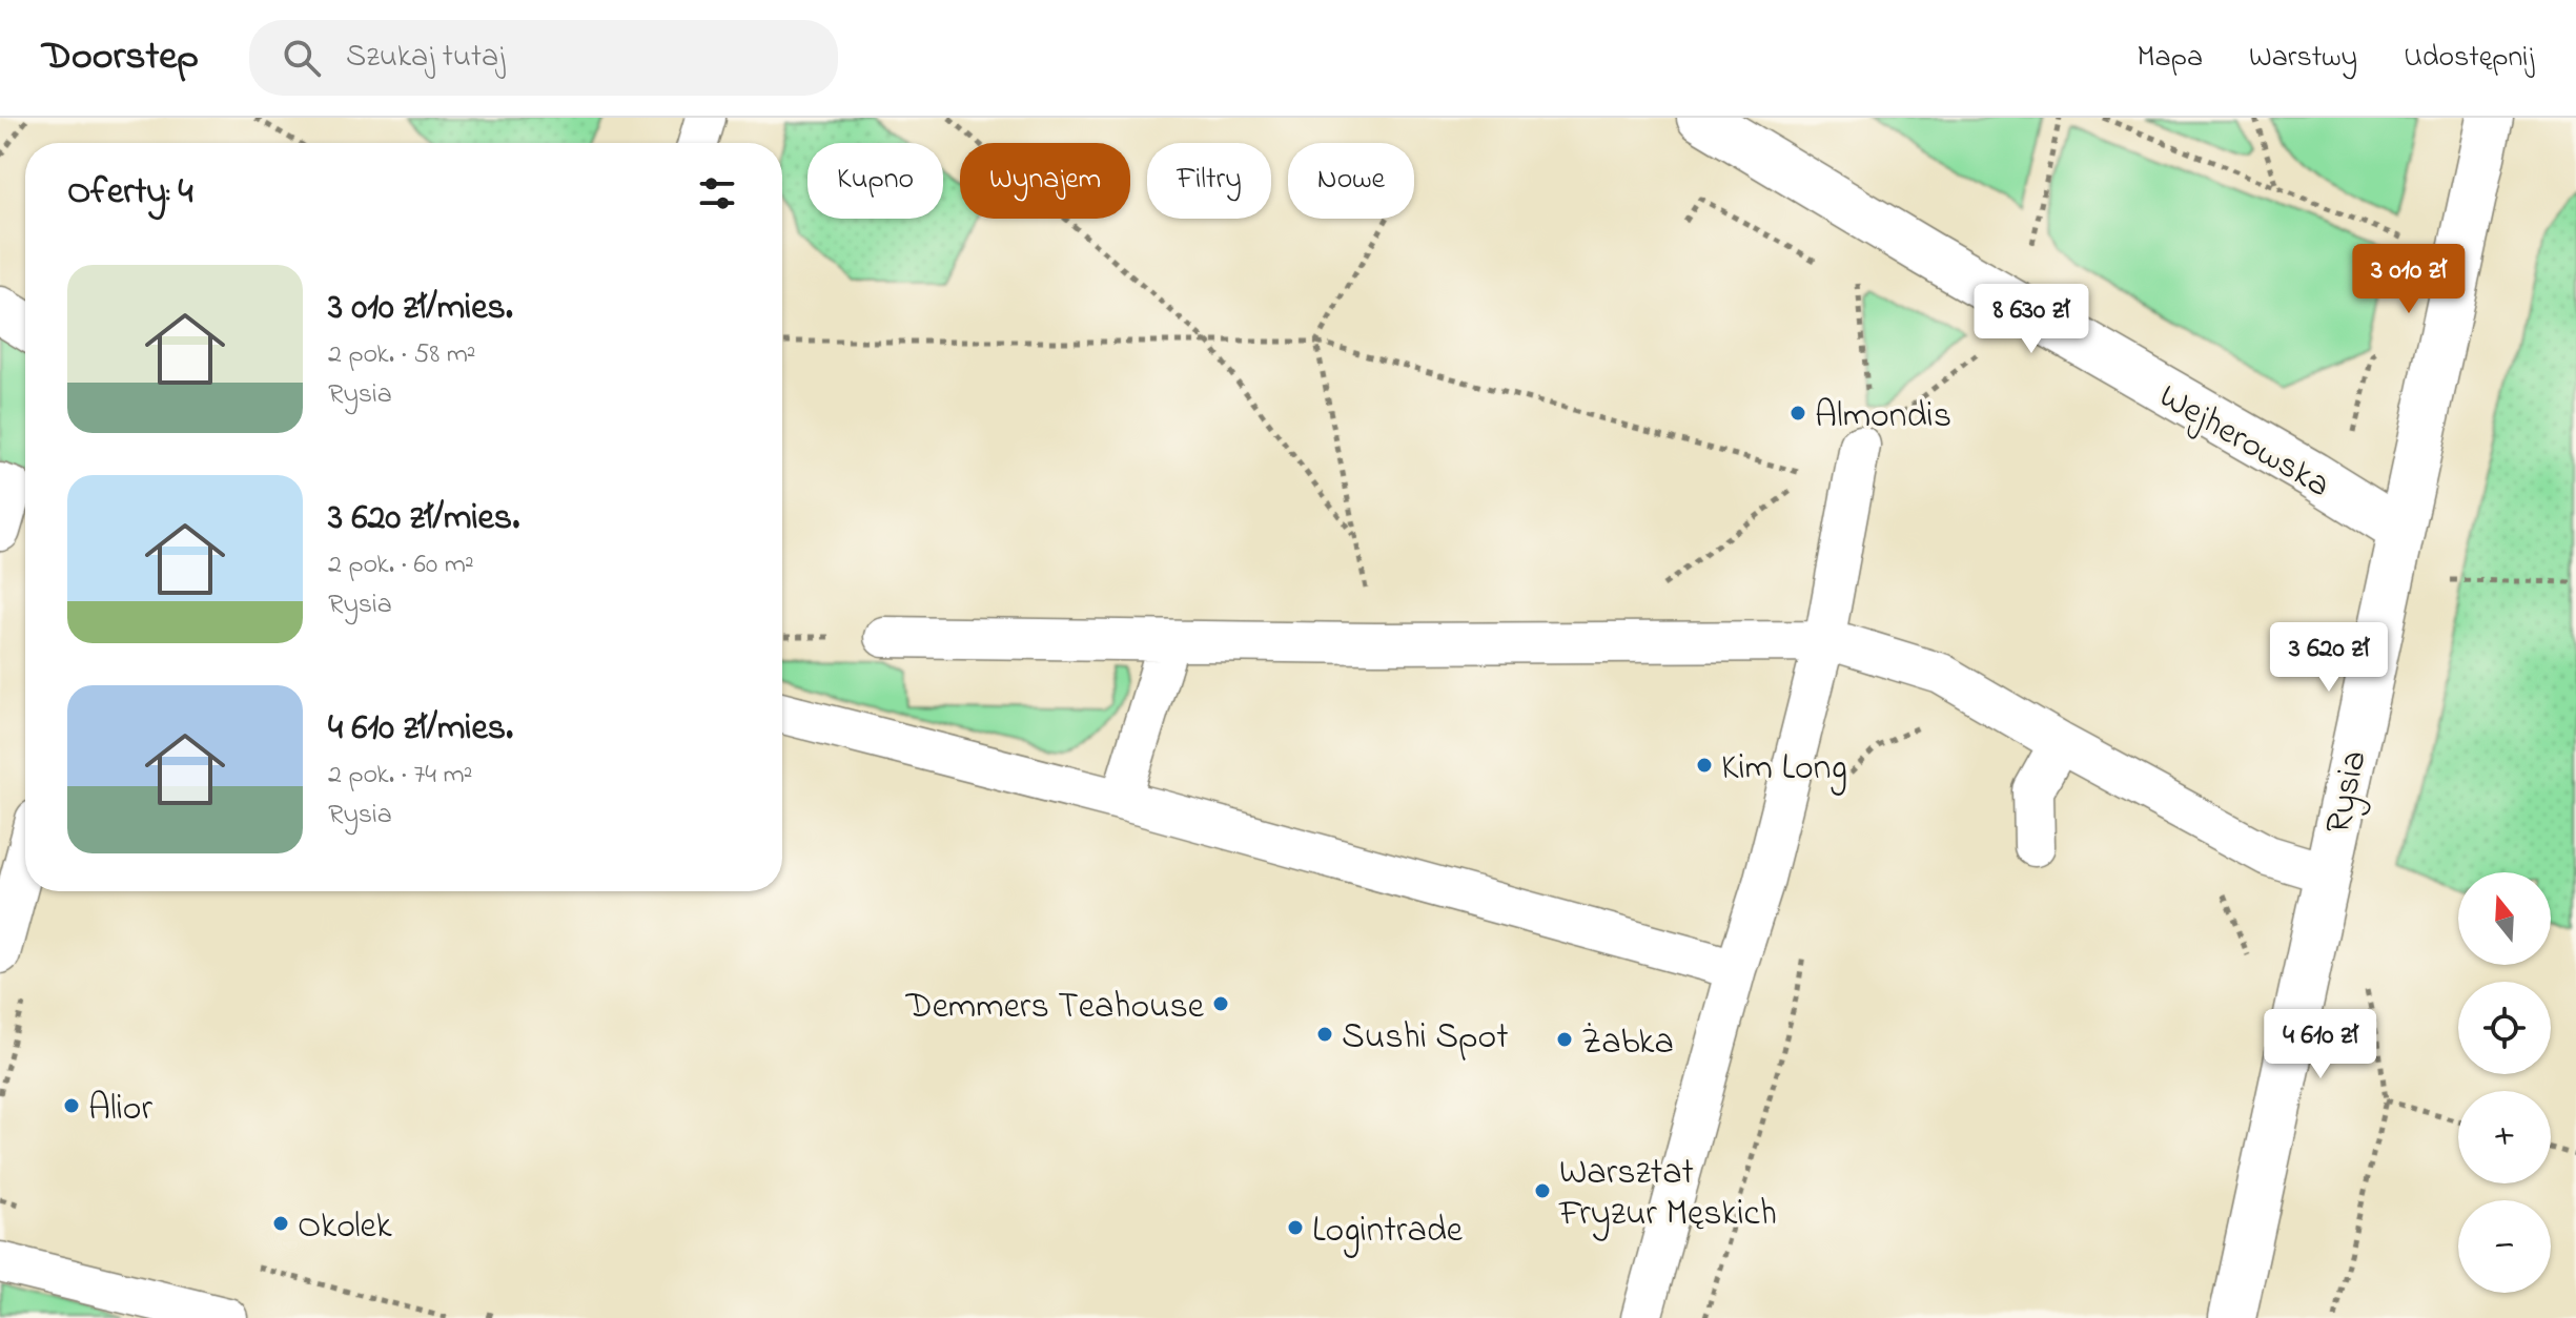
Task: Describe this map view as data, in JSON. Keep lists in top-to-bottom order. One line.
{"streets":{"street":["Wejherowska","Rysia"]},"crossings":[["Wejherowska","Rysia"]],"places":["Almondis","Kim Long","Demmers Teahouse","Sushi Spot","Żabka","Alior","Warsztat Fryzur Męskich","Okolek","Logintrade"],"north":"top","page":{"header":"Doorstep","search":"Szukaj tutaj","nav":["Mapa","Warstwy","Udostępnij"],"chip":["Kupno","Wynajem","Filtry","Nowe"],"heading":"Oferty: 4","price":["3 010 zł","8 630 zł","3 620 zł","4 610 zł"],"list":[{"name":"3 010 zł/mies.","note":"2 pok. · 58 m² · Rysia"},{"name":"3 620 zł/mies.","note":"2 pok. · 60 m² · Rysia"},{"name":"4 610 zł/mies.","note":"2 pok. · 74 m² · Rysia"}],"map_buttons":["+","−"]}}
